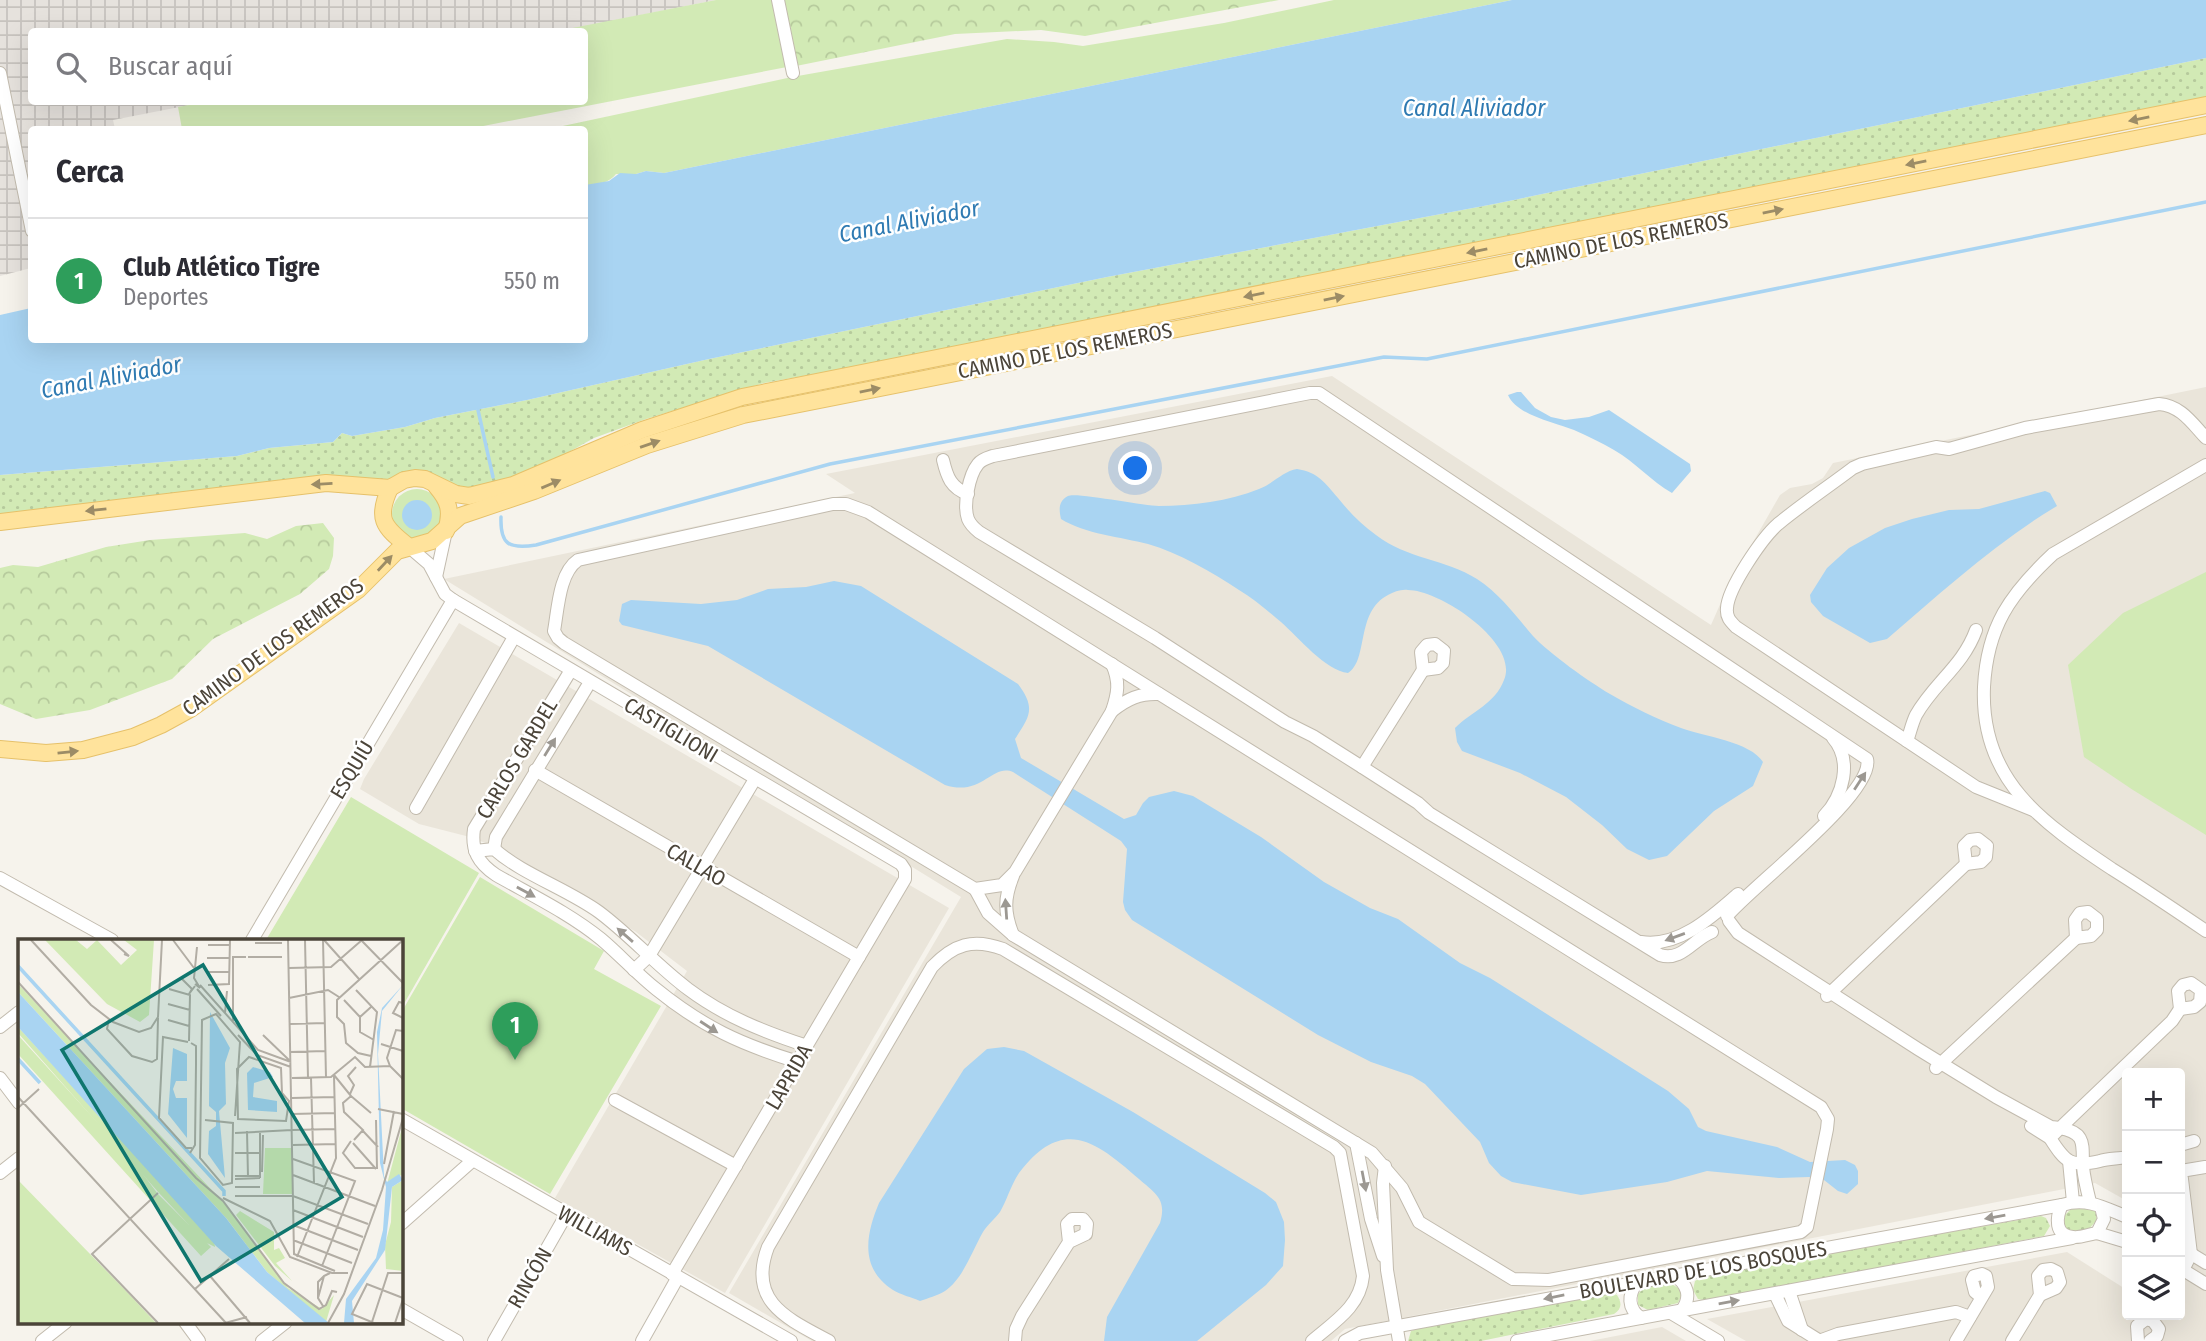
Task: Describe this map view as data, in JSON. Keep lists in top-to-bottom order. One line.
{"streets":{"main road":["CAMINO DE LOS REMEROS"],"street":["CASTIGLIONI","CARLOS GARDEL","ESQUIÚ","CALLAO","LAPRIDA","WILLIAMS","BOULEVARD DE LOS BOSQUES","RINCÓN"]},"crossings":[["CAMINO DE LOS REMEROS","CASTIGLIONI"],["CASTIGLIONI","CARLOS GARDEL"],["CASTIGLIONI","ESQUIÚ"],["CASTIGLIONI","LAPRIDA"],["CARLOS GARDEL","CALLAO"],["CALLAO","LAPRIDA"],["LAPRIDA","WILLIAMS"],["WILLIAMS","RINCÓN"]],"water":["Canal Aliviador"],"page":{"search":"Buscar aquí","heading":"Cerca","list":[{"mark":"1","name":"Club Atlético Tigre","note":"Deportes","value":"550 m"}],"pins":"1","map_buttons":["+","−"]}}
